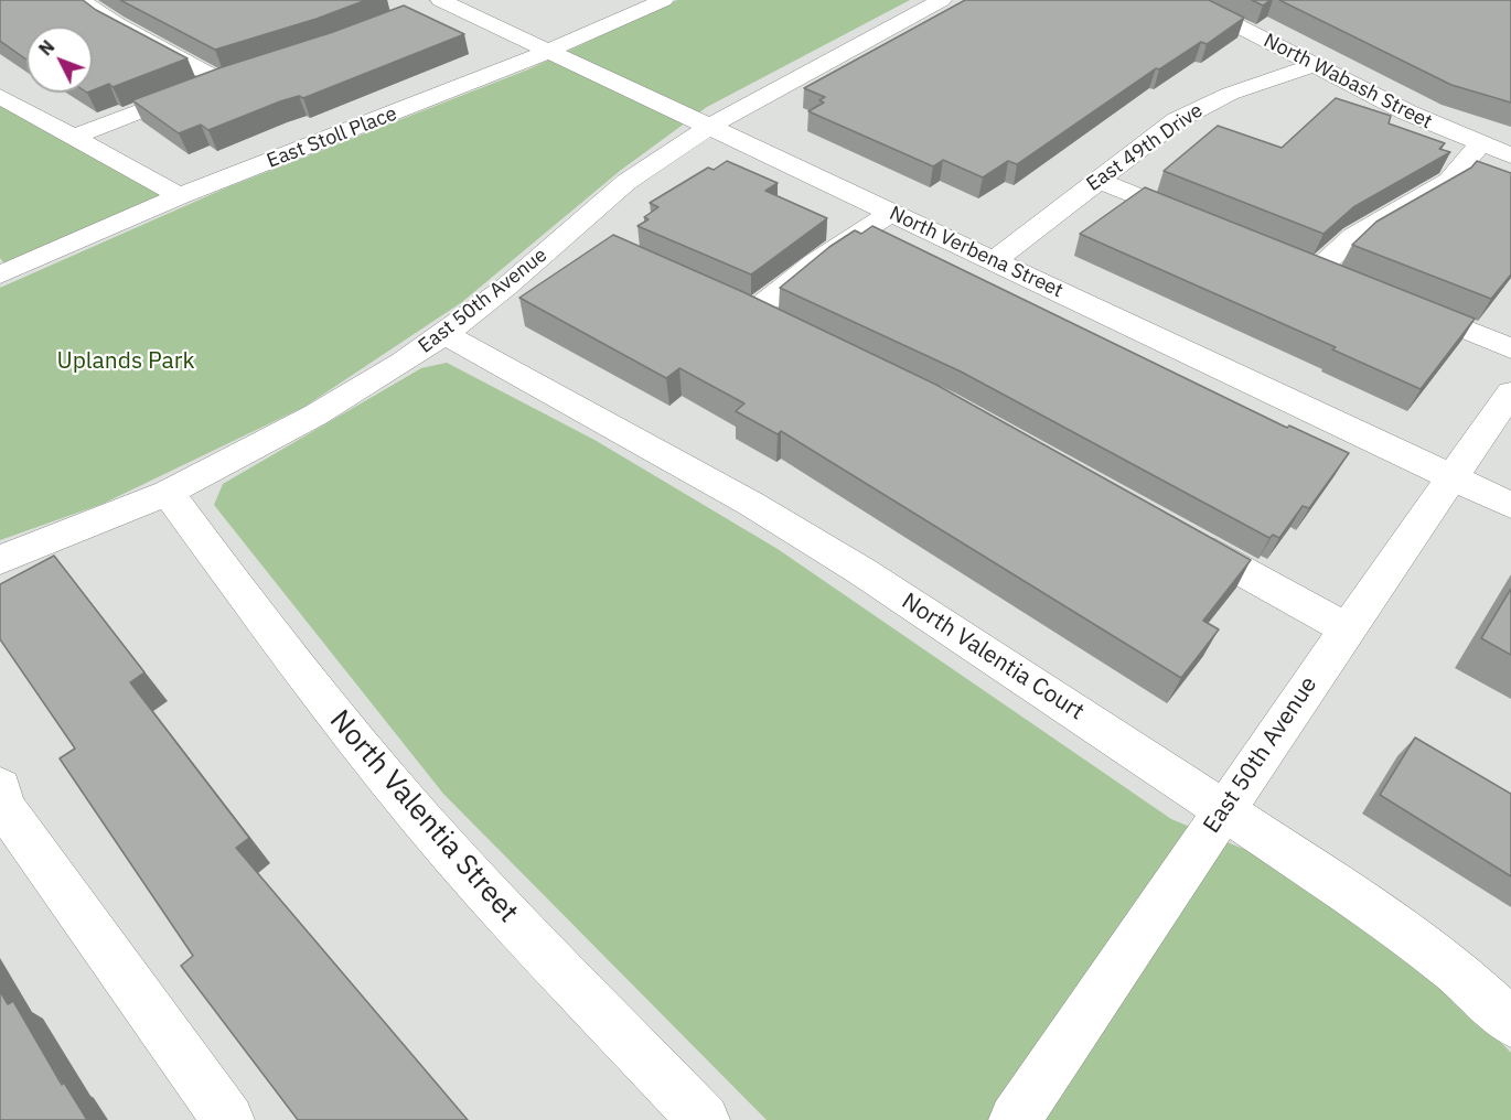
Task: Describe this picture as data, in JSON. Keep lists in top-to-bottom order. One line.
{"streets":{"street":["North Wabash Street","East Stoll Place","East 49th Drive","North Verbena Street","East 50th Avenue","North Valentia Court","North Valentia Street"]},"crossings":[["North Wabash Street","East 49th Drive"],["East Stoll Place","North Verbena Street"],["East 49th Drive","North Verbena Street"],["North Verbena Street","East 50th Avenue"],["East 50th Avenue","North Valentia Court"],["East 50th Avenue","North Valentia Street"]],"parks":["Uplands Park"],"north":"top left"}
